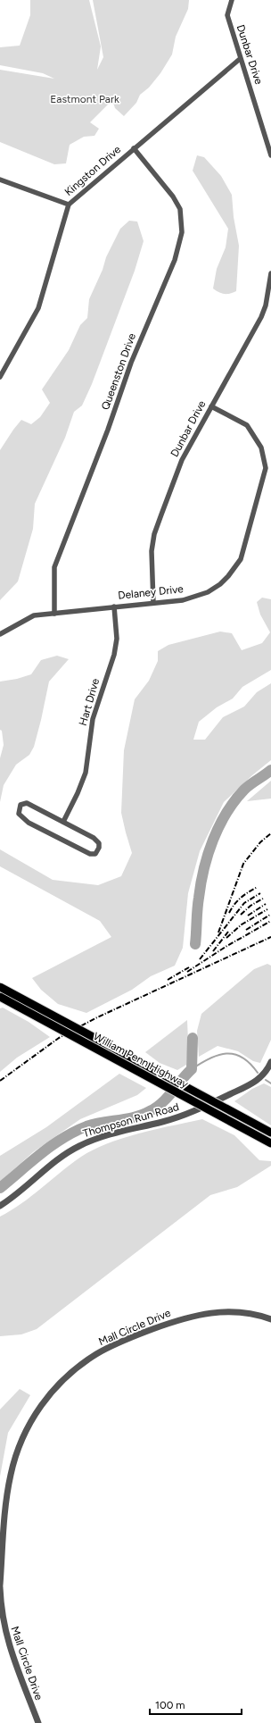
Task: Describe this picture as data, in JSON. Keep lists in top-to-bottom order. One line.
{"streets":{"highway":["William Penn Highway"],"street":["Dunbar Drive","Kingston Drive","Queenston Drive","Delaney Drive","Hart Drive","Thompson Run Road","Mall Circle Drive"]},"crossings":[["Dunbar Drive","Kingston Drive"],["Dunbar Drive","Delaney Drive"],["Kingston Drive","Queenston Drive"],["Queenston Drive","Delaney Drive"],["Delaney Drive","Hart Drive"]],"parks":["Eastmont Park"],"scale_bar":"100 m"}
